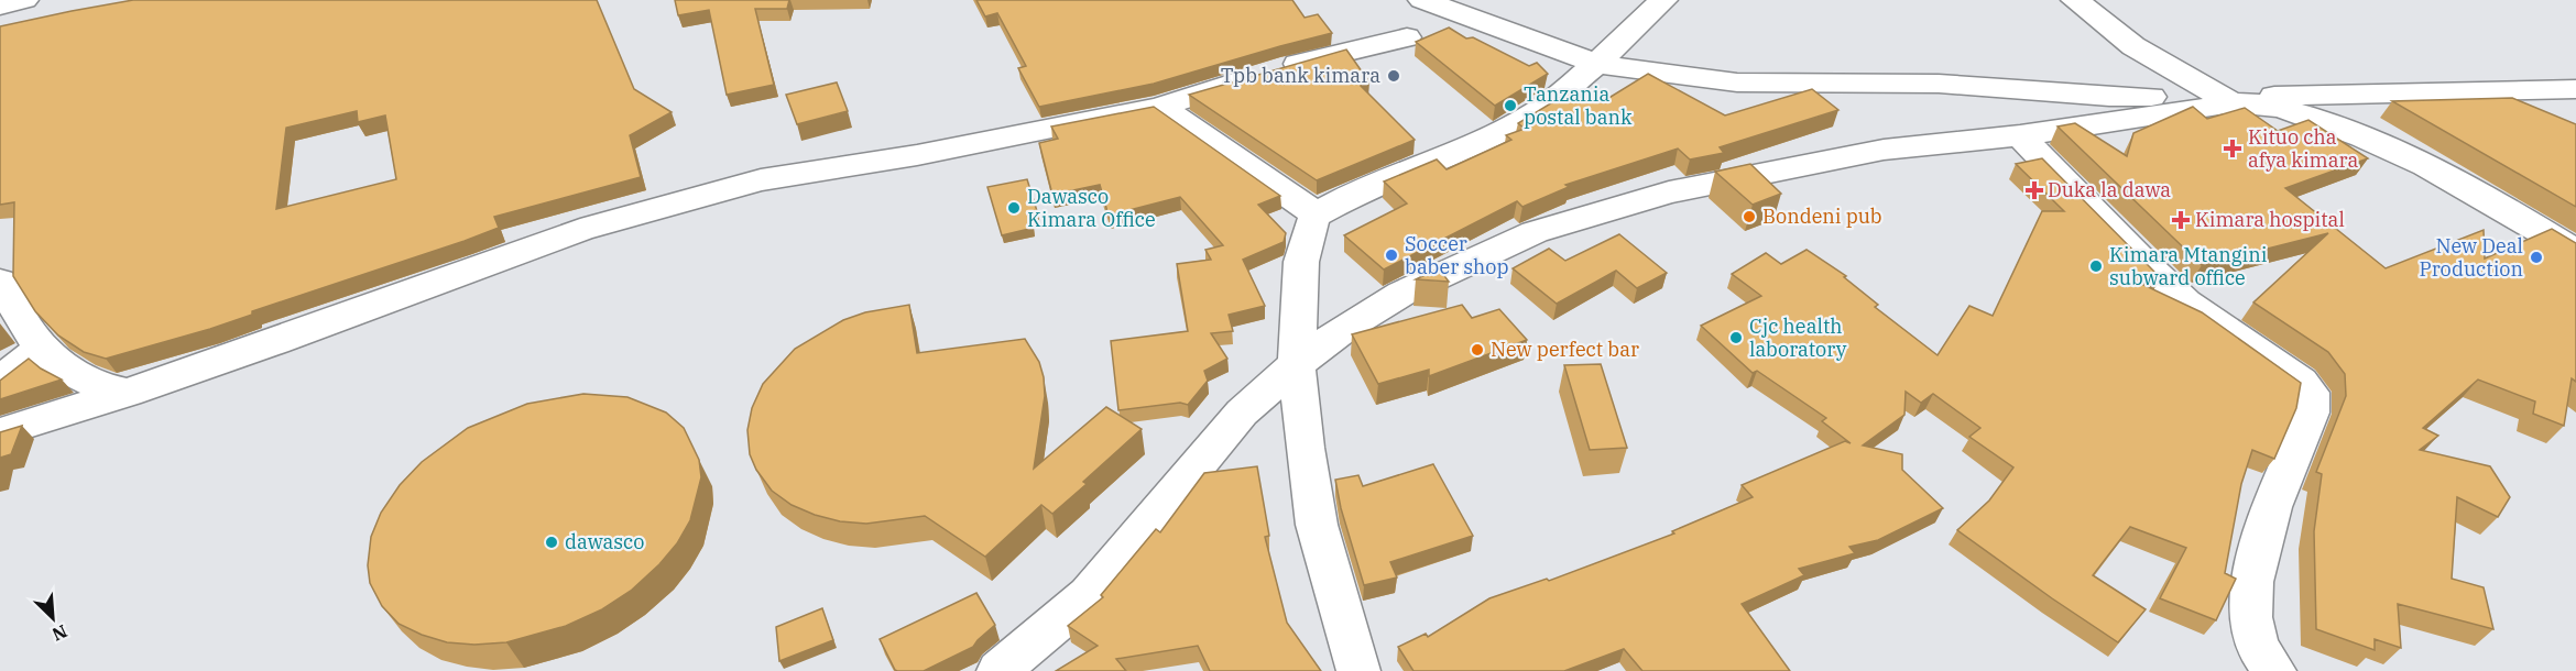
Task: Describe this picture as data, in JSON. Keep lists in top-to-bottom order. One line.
{"places":{"other":["Tpb bank kimara","Tanzania postal bank","Dawasco Kimara Office","Bondeni pub","Soccer baber shop","New Deal Production","Kimara Mtangini subward office","Cjc health laboratory","New perfect bar","dawasco"],"health":["Kituo cha afya kimara","Duka la dawa","Kimara hospital"]},"north":"bottom right"}
